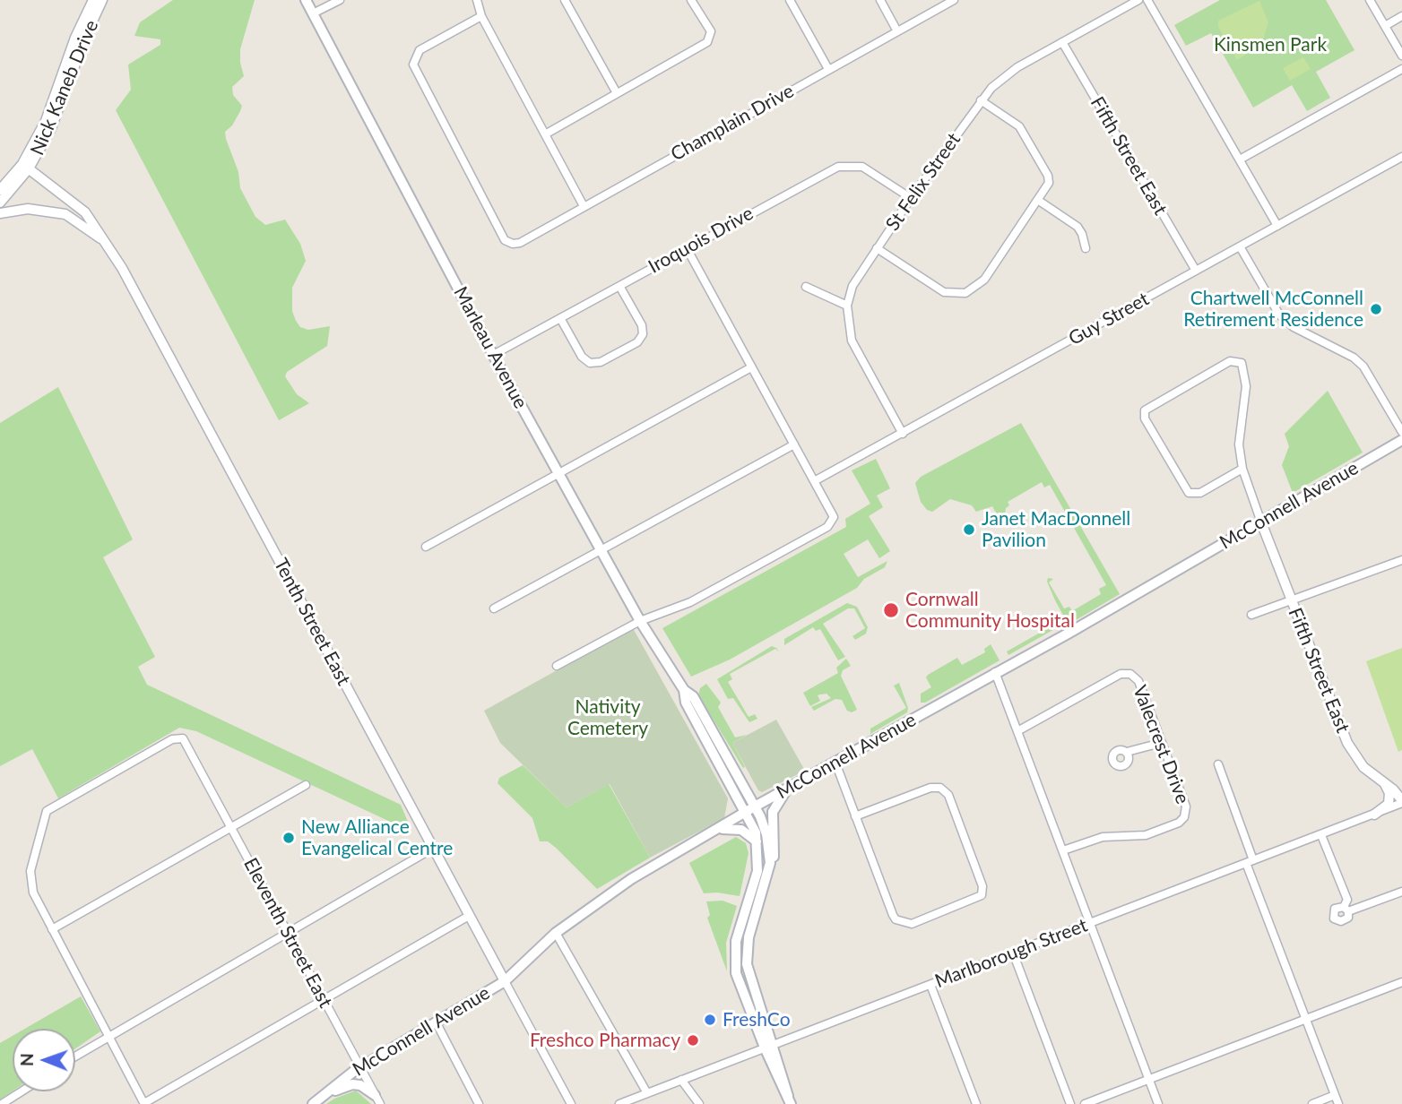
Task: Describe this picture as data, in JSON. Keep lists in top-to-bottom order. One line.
{"streets":{"main road":["Marleau Avenue","McConnell Avenue"],"street":["Nick Kaneb Drive","Champlain Drive","Fifth Street East","St Felix Street","Iroquois Drive","Guy Street","Tenth Street East","Valecrest Drive","Eleventh Street East","Marlborough Street"]},"crossings":[["Nick Kaneb Drive","Tenth Street East"],["Fifth Street East","St Felix Street"],["Fifth Street East","Guy Street"],["Fifth Street East","McConnell Avenue"],["Fifth Street East","Marlborough Street"],["St Felix Street","Iroquois Drive"],["Iroquois Drive","Marleau Avenue"],["Marleau Avenue","McConnell Avenue"],["McConnell Avenue","Tenth Street East"],["McConnell Avenue","Eleventh Street East"]],"parks":["Kinsmen Park","Nativity Cemetery"],"places":["Chartwell McConnell Retirement Residence","Janet MacDonnell Pavilion","Cornwall Community Hospital","New Alliance Evangelical Centre","FreshCo","Freshco Pharmacy"],"north":"left"}
